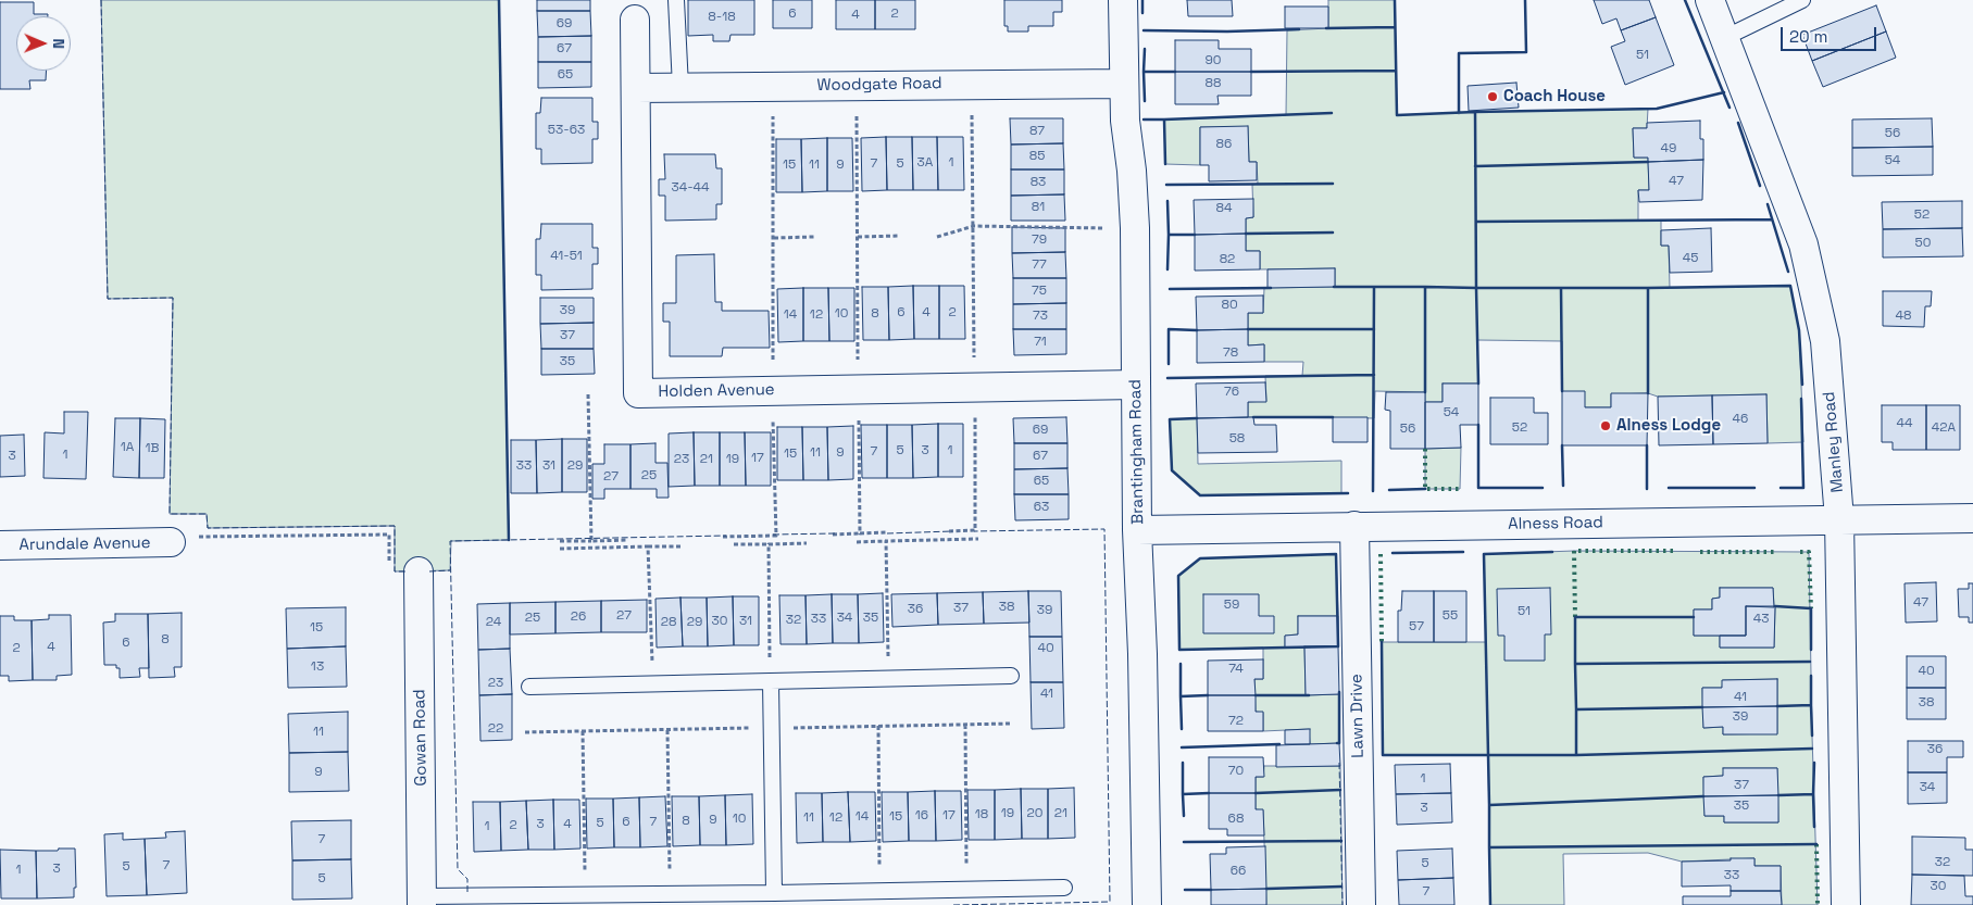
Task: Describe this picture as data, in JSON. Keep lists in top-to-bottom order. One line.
{"streets":{"street":["Woodgate Road","Holden Avenue","Manley Road","Brantingham Road","Alness Road","Arundale Avenue","Lawn Drive","Gowan Road"]},"crossings":[["Woodgate Road","Holden Avenue"],["Woodgate Road","Brantingham Road"],["Holden Avenue","Brantingham Road"],["Manley Road","Alness Road"],["Brantingham Road","Alness Road"],["Alness Road","Lawn Drive"]],"places":["Coach House","Alness Lodge"],"house_numbers":["6","2","4","8-18","69","67","51","90","65","88","53-63","87","56","86","49","85","54","3A","1","7","5","15","11","9","47","83","34-44","81","84","52","79","50","41-51","45","82","77","75","80","39","6","4","2","10","8","14","12","73","48","37","71","78","35","76","54","46","44","52","42A","56","69","58","1A","1B","5","3","1","7","11","9","15","1","3","67","17","23","21","19","33","31","29","25","27","65","63","47","59","38","37","36","39","51","27","55","26","25","34","35","33","43","32","30","31","24","28","29","57","15","8","6","4","2","40","13","74","40","23","41","41","38","39","72","22","11","36","70","9","1","37","34","35","3","19","20","21","18","16","17","14","15","11","12","10","68","9","8","6","7","5","3","4","2","1","7","32","5","7","5","3","1","66","33","5","30","7"],"scale_bar":"20 m","north":"right"}
